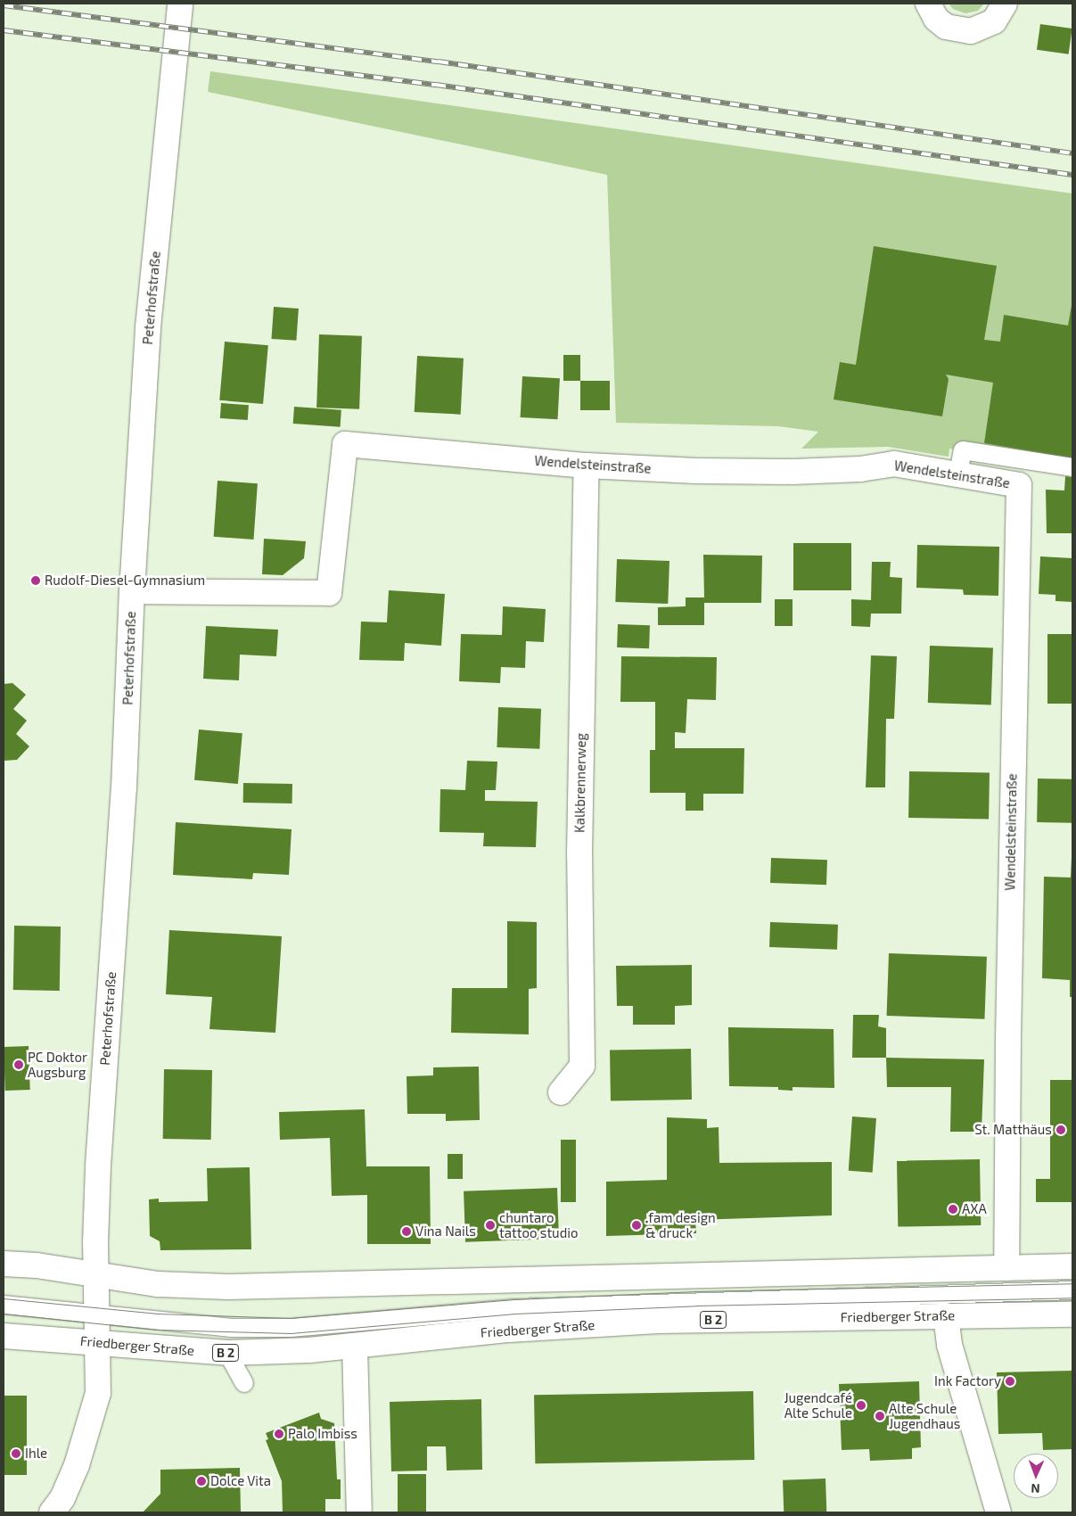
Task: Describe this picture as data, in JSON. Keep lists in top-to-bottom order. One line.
{"streets":{"street":["Peterhofstraße","Wendelsteinstraße","Kalkbrennerweg","Friedberger Straße","B 2"]},"crossings":[["Peterhofstraße","Wendelsteinstraße"],["Peterhofstraße","Friedberger Straße"],["Wendelsteinstraße","Kalkbrennerweg"]],"places":["Rudolf-Diesel-Gymnasium","PC Doktor Augsburg","St. Matthäus","AXA","chuntaro tattoo studio",".fam design & druck","Vina Nails","Ink Factory","Jugendcafé Alte Schule","Alte Schule Jugendhaus","Palo Imbiss","Ihle","Dolce Vita"],"north":"bottom"}
